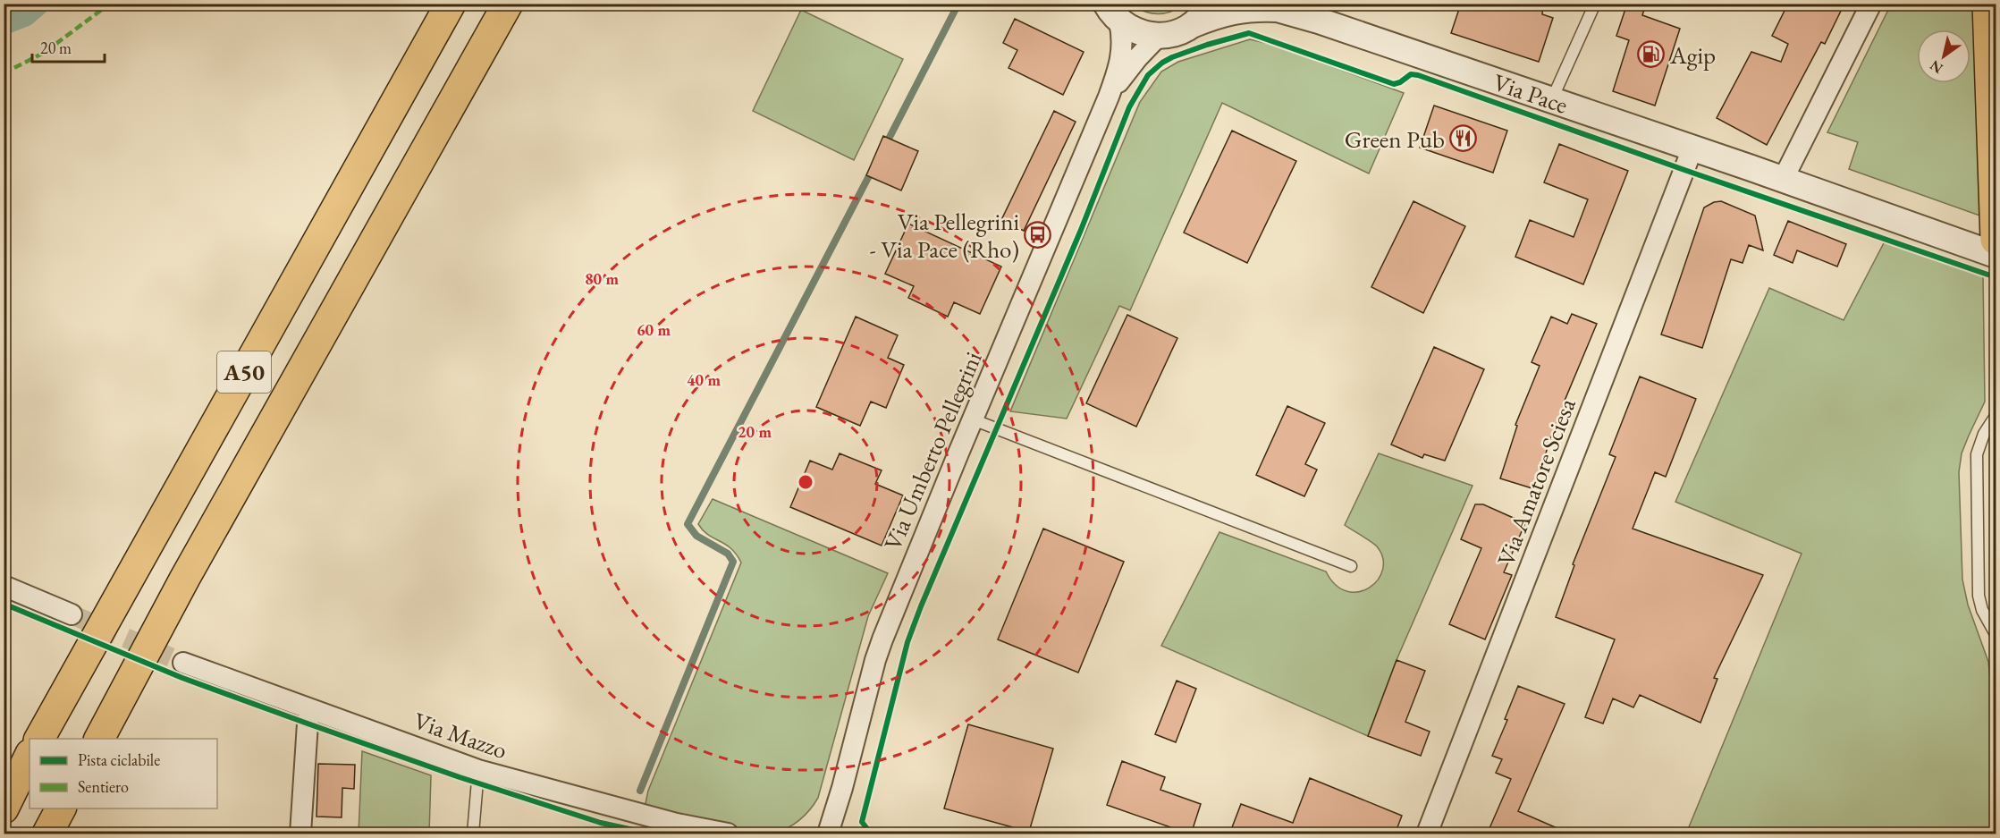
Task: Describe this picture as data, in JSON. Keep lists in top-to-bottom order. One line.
{"streets":{"highway":["A50"],"street":["Via Pace","Via Umberto Pellegrini","Via Amatore Sciesa","Via Mazzo"]},"crossings":[["Via Pace","Via Amatore Sciesa"]],"places":{"fuel station":["Agip"],"restaurant":["Green Pub"],"bus stop":["Via Pellegrini - Via Pace (Rho)"]},"legend":["Pista ciclabile","Sentiero"],"scale_bar":"20 m","north":"bottom left","rings":["80 m","60 m","40 m","20 m"]}
